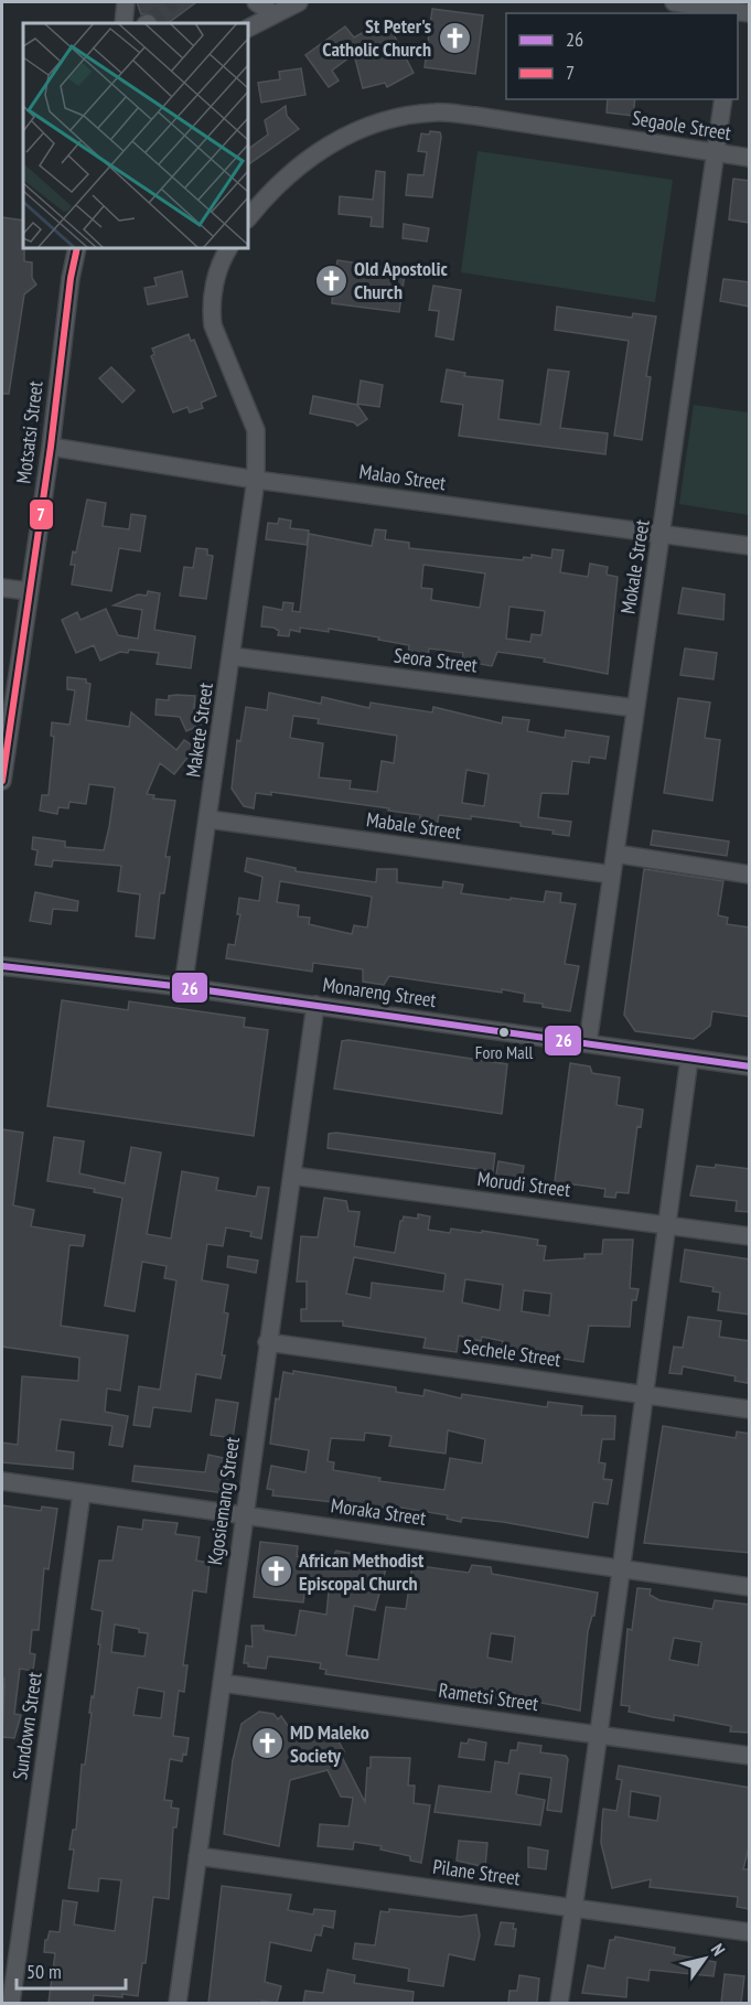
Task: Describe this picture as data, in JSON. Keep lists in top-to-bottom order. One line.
{"streets":{"street":["Segaole Street","Motsatsi Street","Malao Street","Mokale Street","Seora Street","Makete Street","Mabale Street","Monareng Street","Morudi Street","Sechele Street","Kgosiemang Street","Moraka Street","Rametsi Street","Sundown Street","Pilane Street"]},"crossings":[["Segaole Street","Mokale Street"],["Motsatsi Street","Malao Street"],["Malao Street","Mokale Street"],["Malao Street","Makete Street"],["Mokale Street","Seora Street"],["Mokale Street","Mabale Street"],["Mokale Street","Monareng Street"],["Seora Street","Makete Street"],["Makete Street","Mabale Street"],["Makete Street","Monareng Street"],["Monareng Street","Kgosiemang Street"],["Morudi Street","Kgosiemang Street"],["Sechele Street","Kgosiemang Street"],["Kgosiemang Street","Moraka Street"],["Kgosiemang Street","Rametsi Street"],["Kgosiemang Street","Pilane Street"],["Moraka Street","Sundown Street"]],"places":{"church":["St Peter's Catholic Church","Old Apostolic Church","African Methodist Episcopal Church","MD Maleko Society"],"other":["Foro Mall"]},"lines":["transit line 7","transit line 26"],"legend":["26","7"],"scale_bar":"50 m","north":"top right"}
